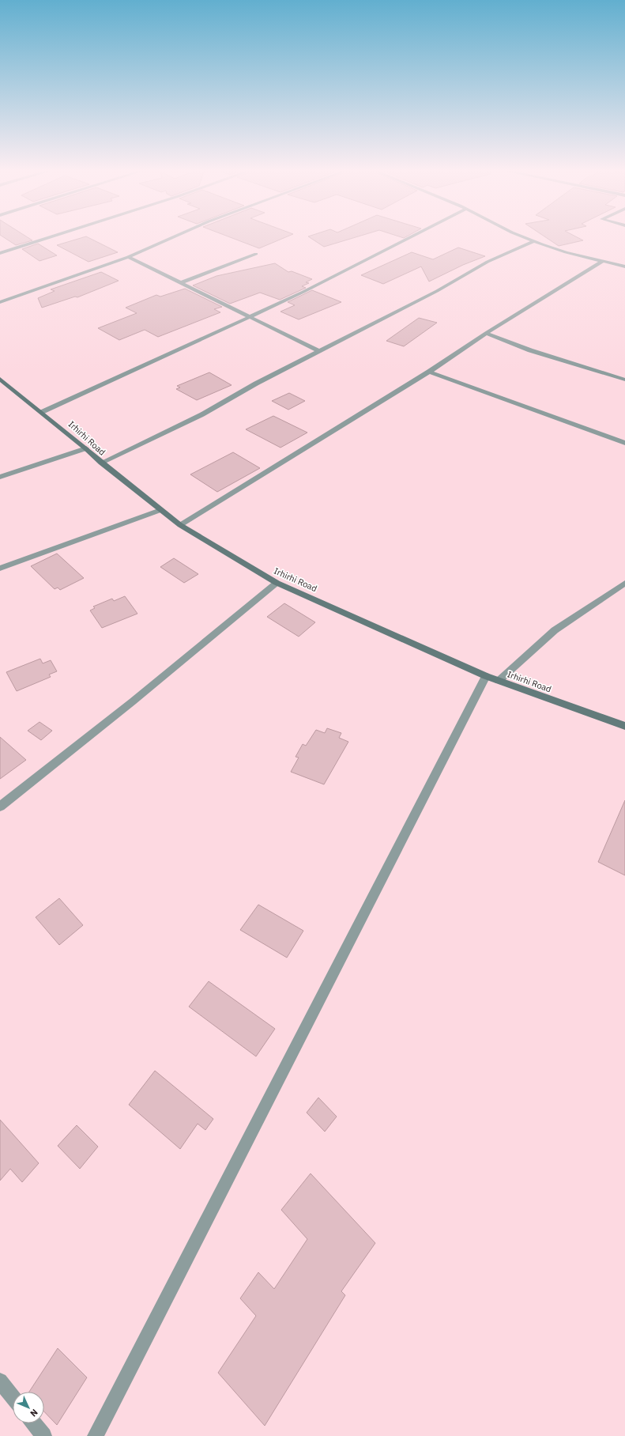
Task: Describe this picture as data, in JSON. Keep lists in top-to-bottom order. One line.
{"streets":{"street":["Irhirhi Road"]},"north":"bottom right"}
